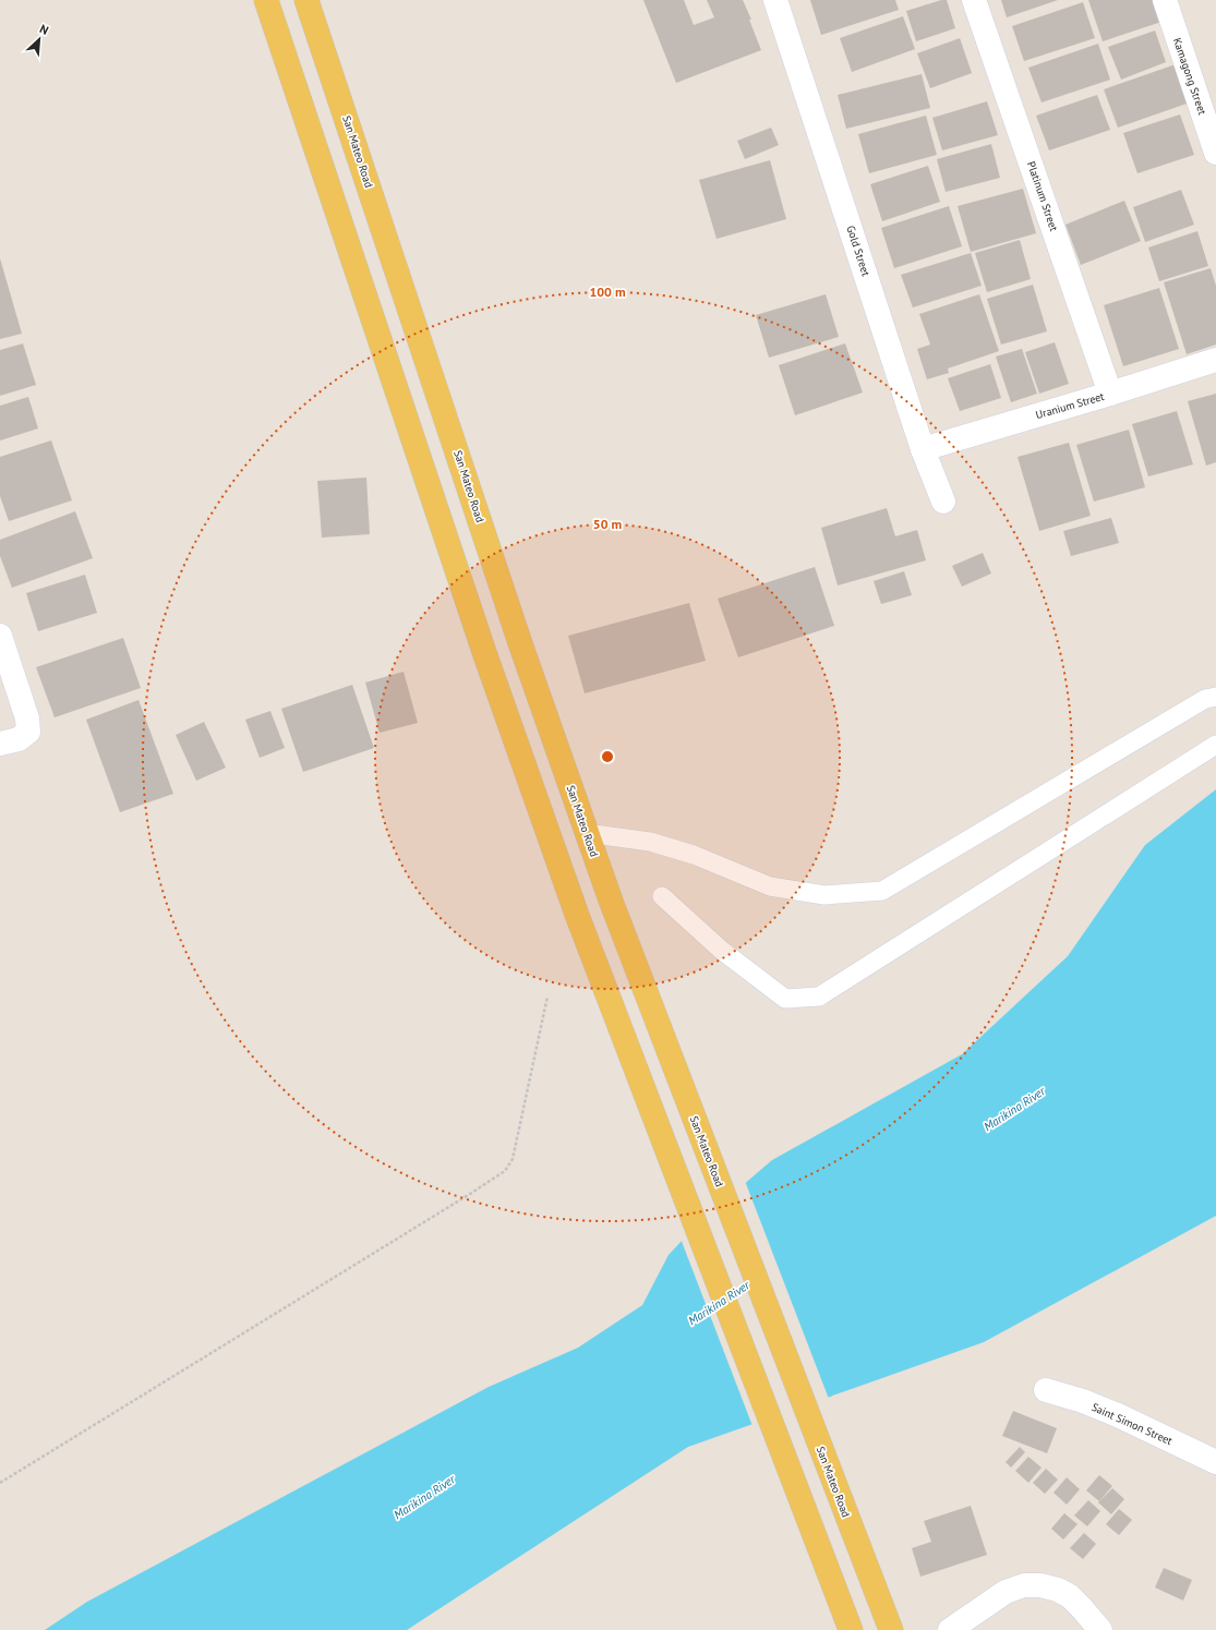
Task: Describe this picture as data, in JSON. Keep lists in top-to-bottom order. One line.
{"streets":{"main road":["San Mateo Road"],"street":["Kamagong Street","Platinum Street","Gold Street","Uranium Street","Saint Simon Street"]},"crossings":[["Platinum Street","Uranium Street"],["Gold Street","Uranium Street"]],"water":["Marikina River"],"north":"top right","rings":["100 m","50 m"]}
